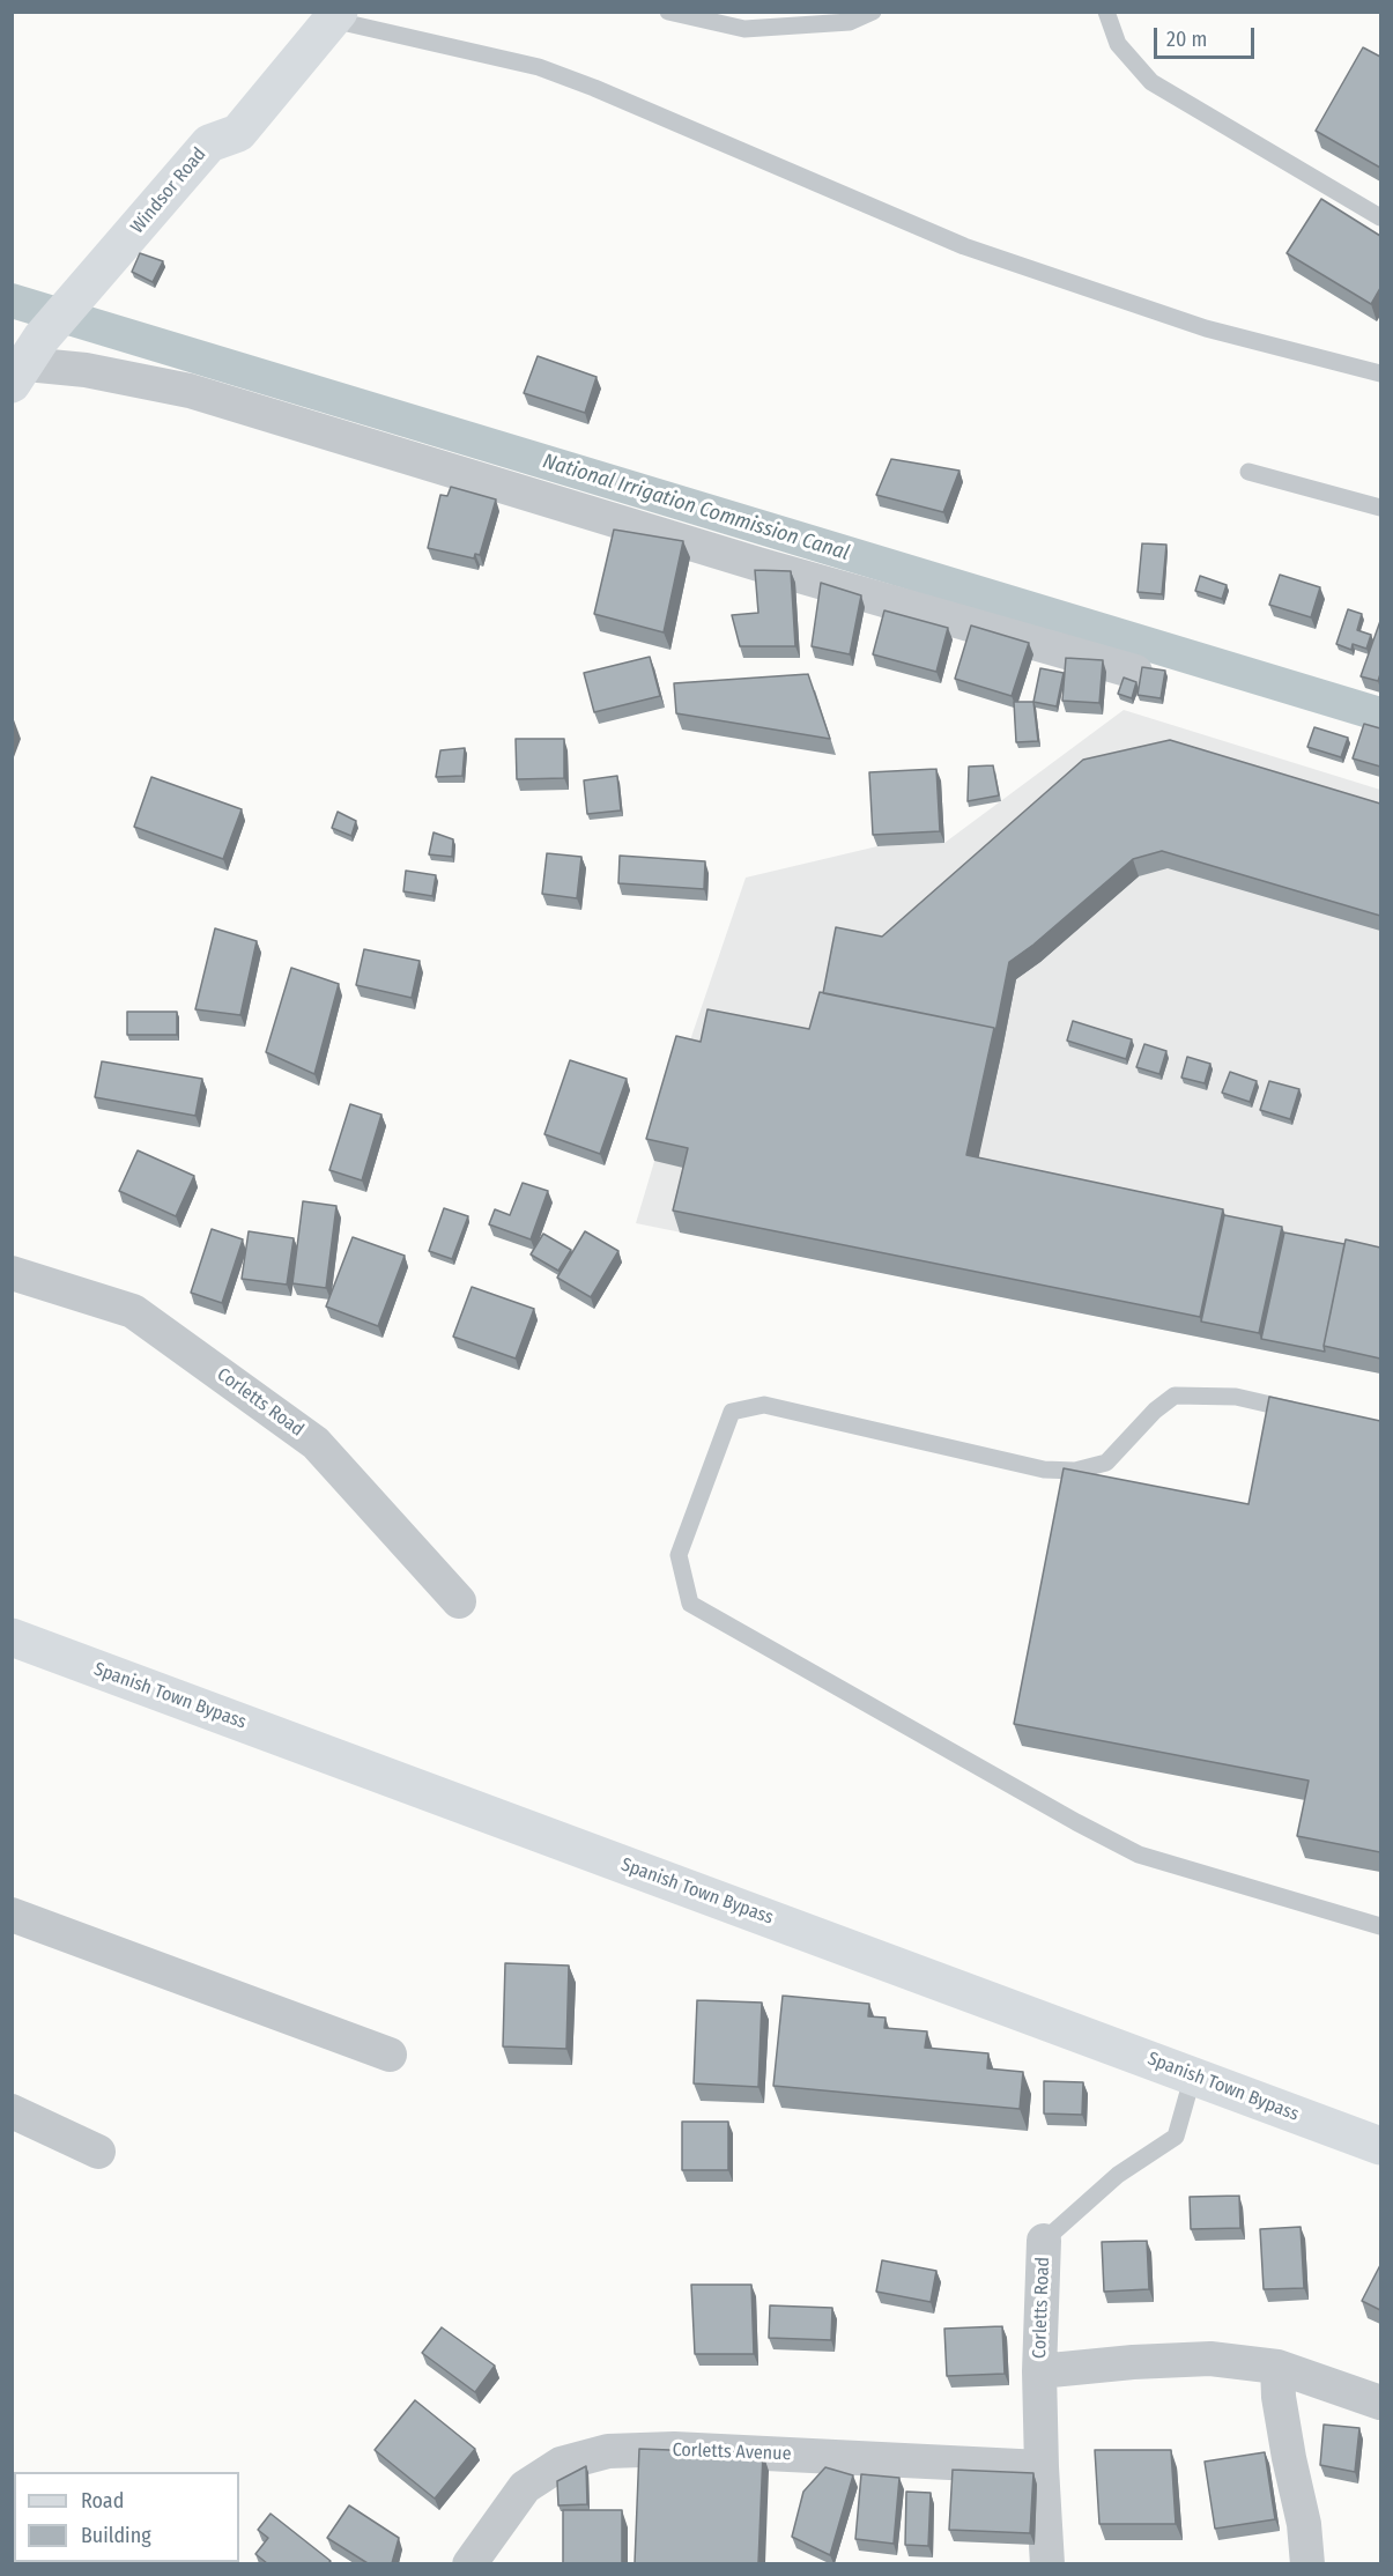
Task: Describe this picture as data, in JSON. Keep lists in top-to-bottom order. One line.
{"streets":{"main road":["Windsor Road","Spanish Town Bypass"],"street":["Corletts Road","Corletts Avenue"]},"crossings":[["Corletts Road","Spanish Town Bypass"],["Corletts Road","Corletts Avenue"]],"water":["National Irrigation Commission Canal"],"legend":["Road","Building"],"scale_bar":"20 m"}
